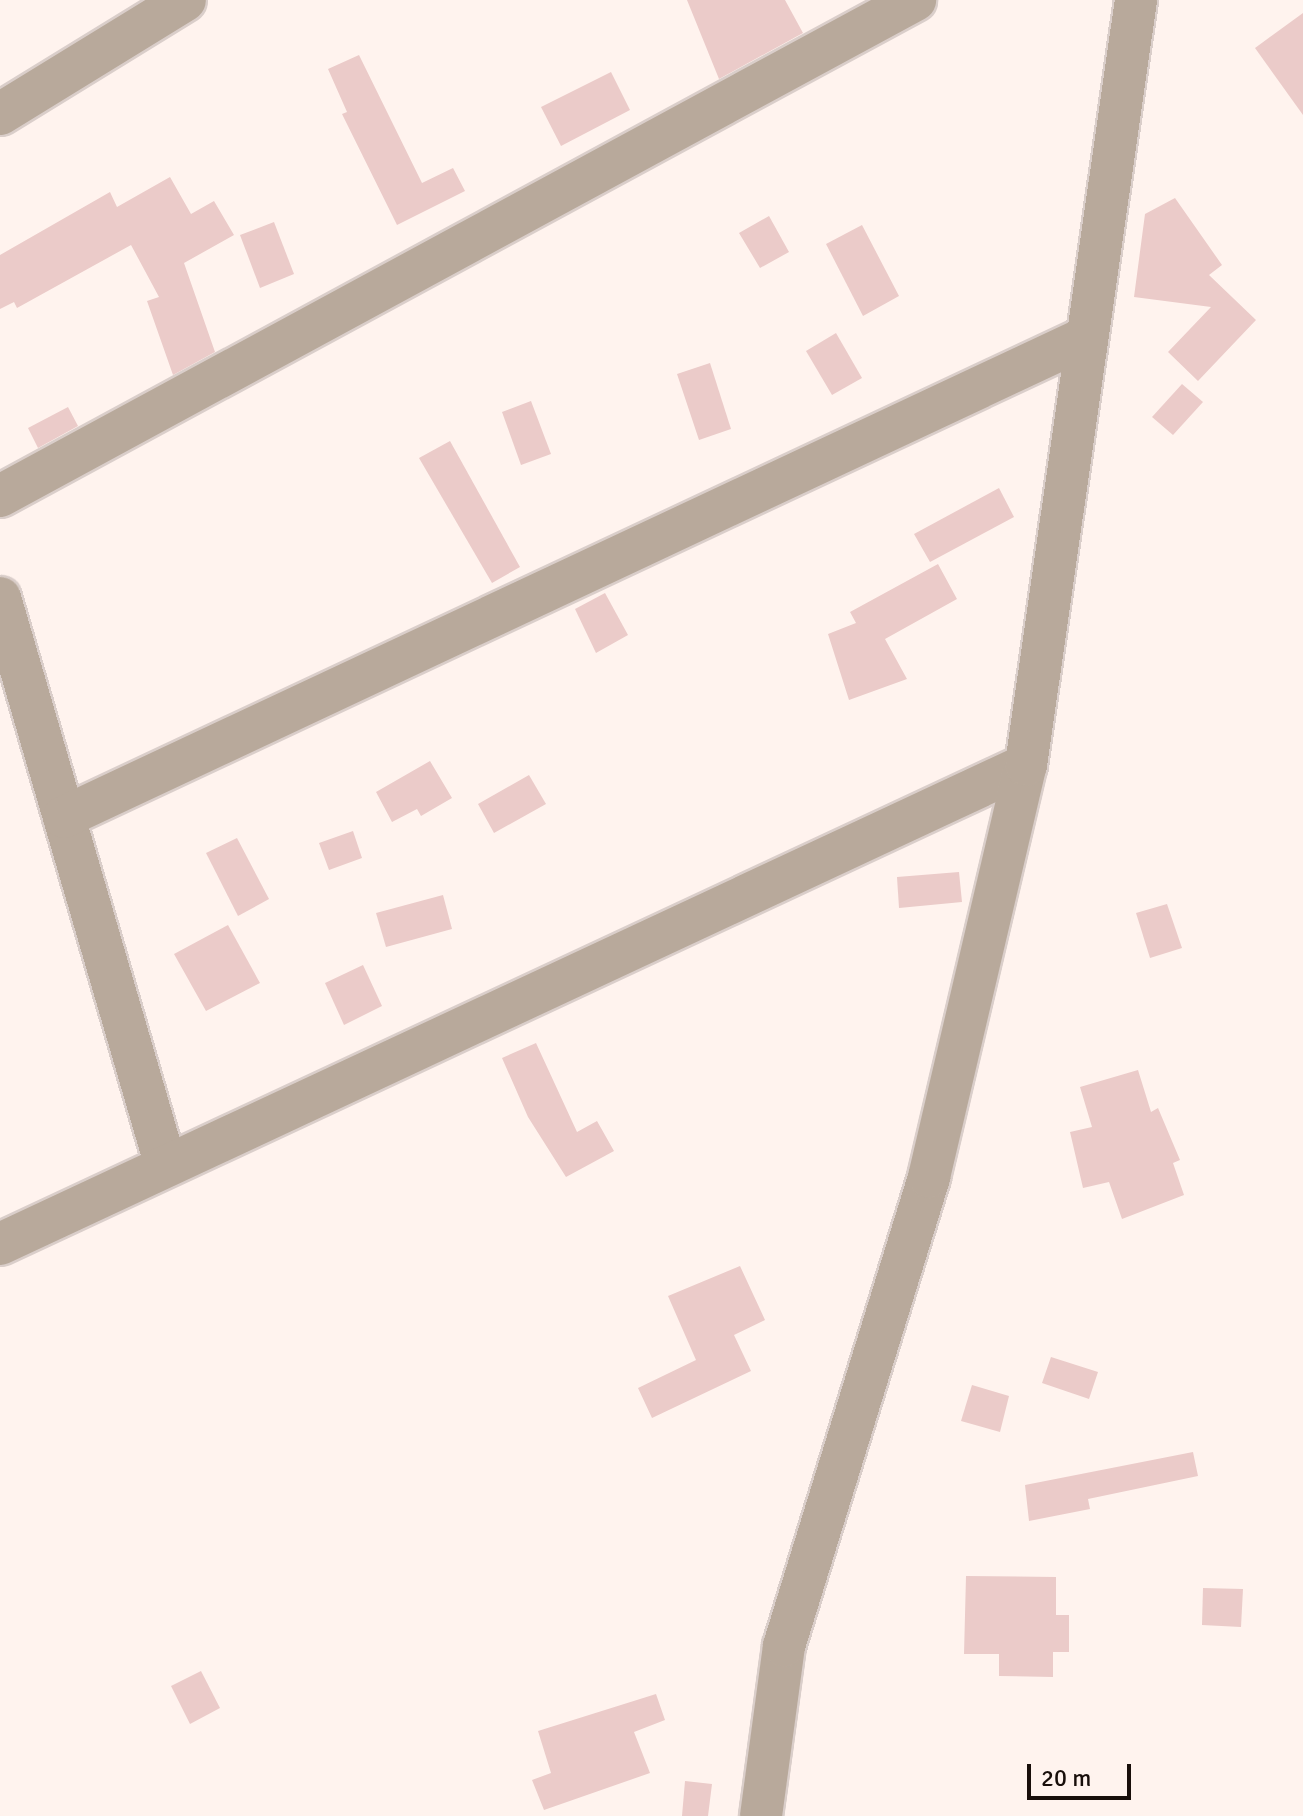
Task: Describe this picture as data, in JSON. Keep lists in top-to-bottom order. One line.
{"scale_bar":"20 m"}
